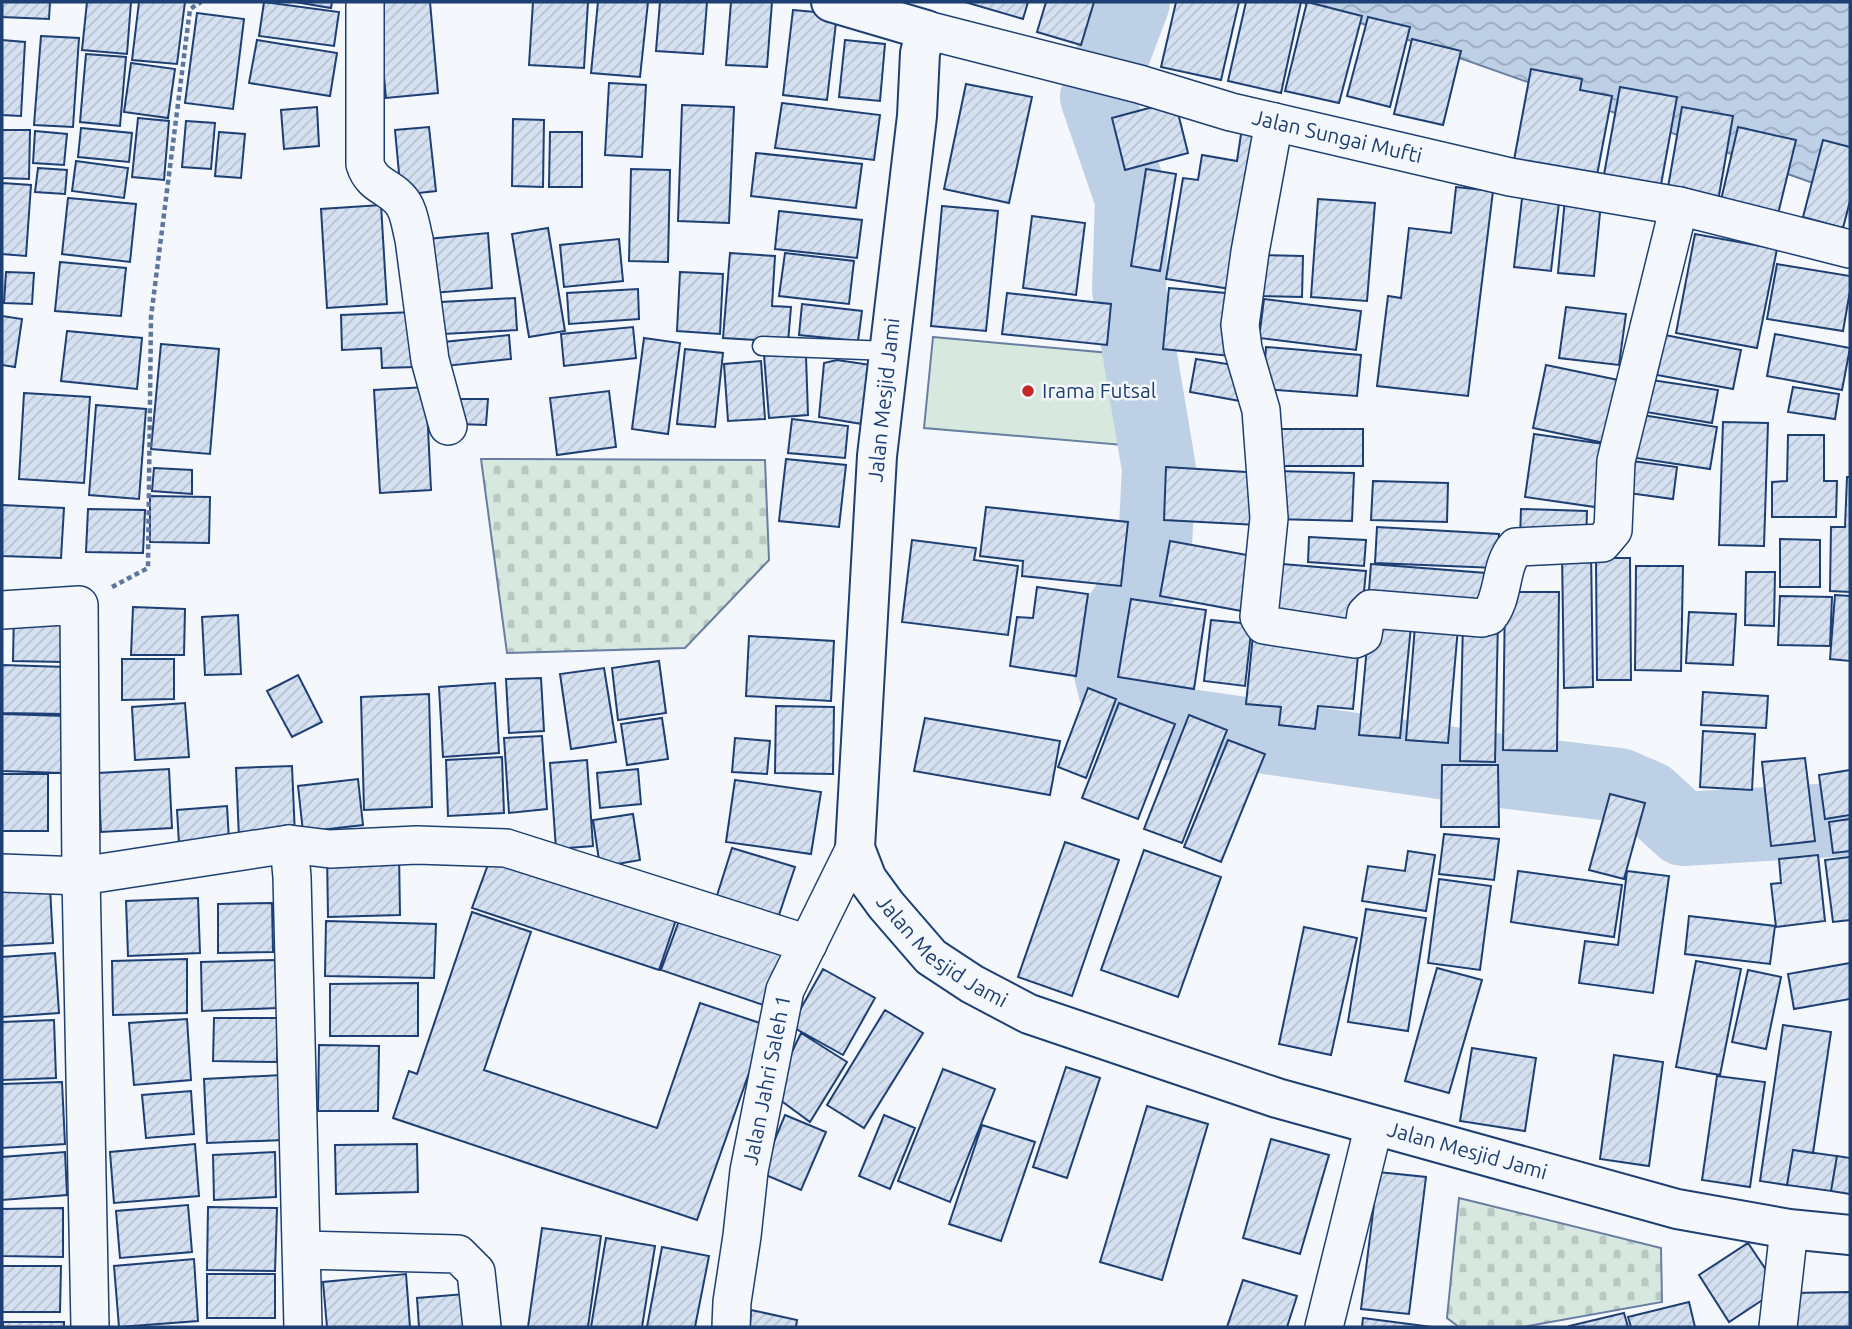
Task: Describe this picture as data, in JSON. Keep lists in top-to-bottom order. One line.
{"streets":{"street":["Jalan Sungai Mufti","Jalan Mesjid Jami","Jalan Jahri Saleh 1"]},"crossings":[["Jalan Sungai Mufti","Jalan Mesjid Jami"],["Jalan Mesjid Jami","Jalan Jahri Saleh 1"]],"places":["Irama Futsal"]}
